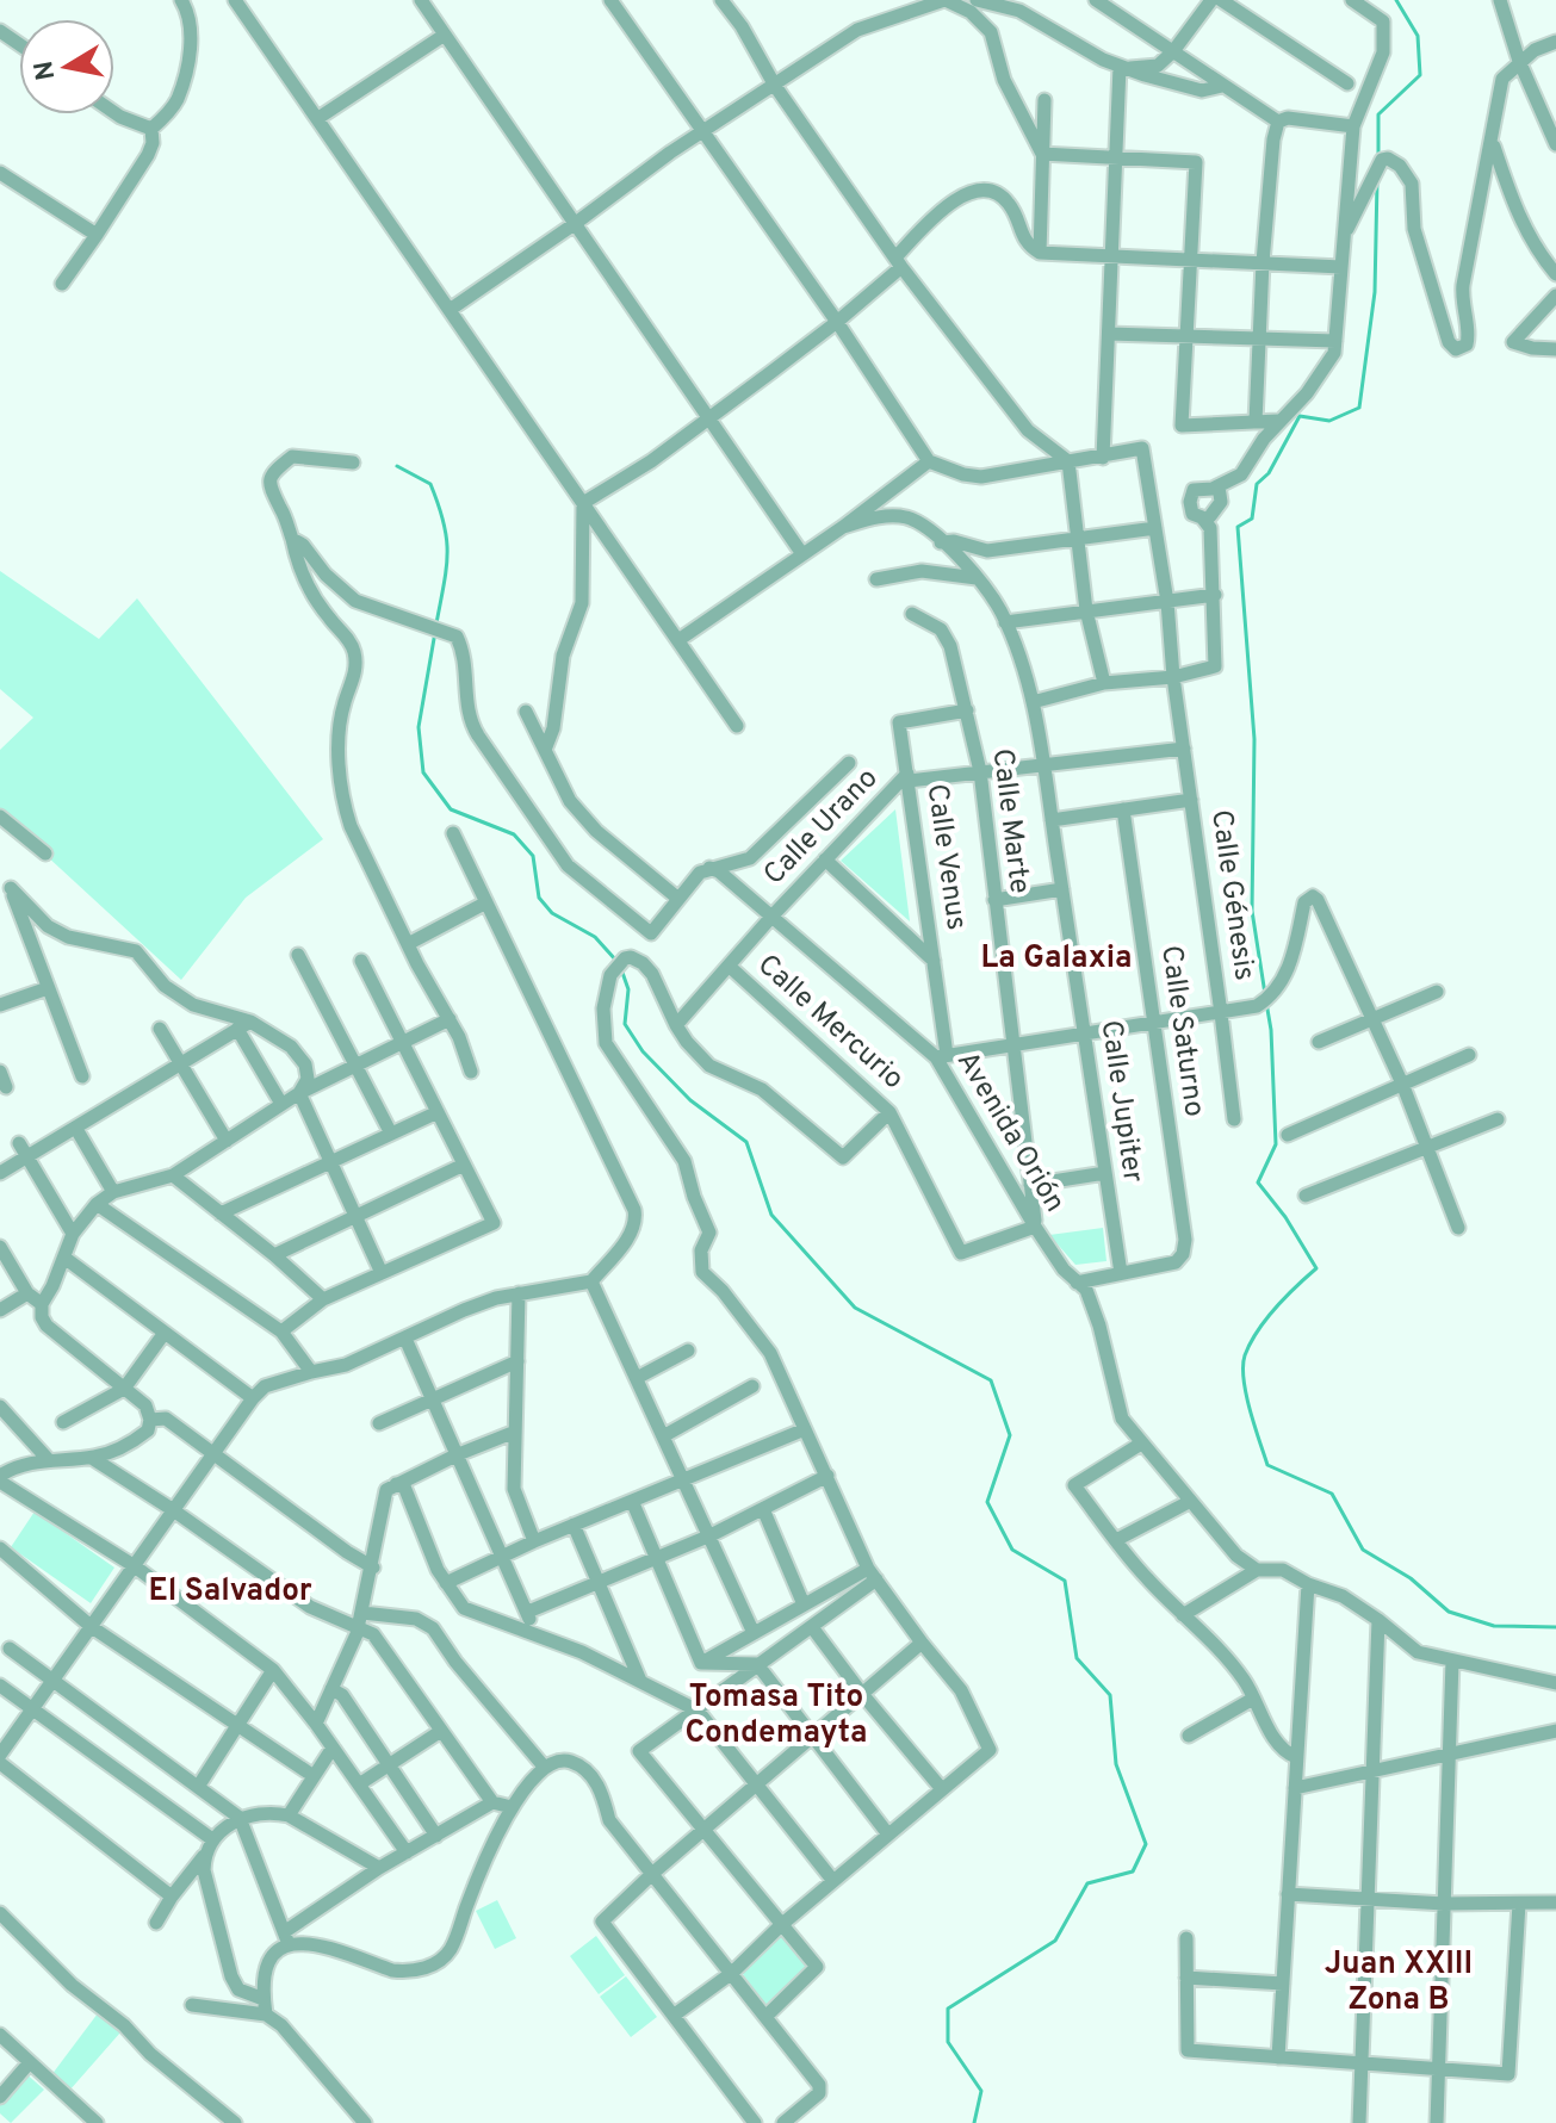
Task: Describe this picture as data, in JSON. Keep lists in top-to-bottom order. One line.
{"streets":{"street":["Calle Marte","Calle Urano","Calle Venus","Calle Génesis","Calle Mercurio","Calle Saturno","Calle Jupiter","Avenida Orión"]},"crossings":[["Calle Marte","Calle Urano"],["Calle Marte","Calle Venus"],["Calle Marte","Calle Mercurio"],["Calle Marte","Avenida Orión"],["Calle Urano","Calle Venus"],["Calle Urano","Calle Génesis"],["Calle Urano","Calle Mercurio"],["Calle Urano","Calle Jupiter"],["Calle Urano","Avenida Orión"],["Calle Venus","Avenida Orión"],["Calle Mercurio","Avenida Orión"],["Calle Saturno","Calle Jupiter"]],"districts":["La Galaxia","El Salvador","Tomasa Tito Condemayta","Juan XXIII Zona B"],"north":"left"}
